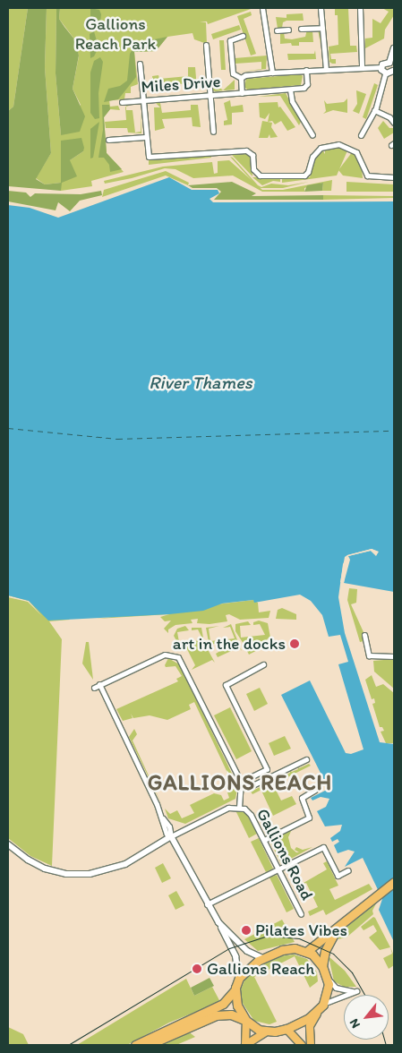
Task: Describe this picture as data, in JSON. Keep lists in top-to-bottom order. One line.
{"streets":{"street":["Miles Drive","Gallions Road"]},"districts":["GALLIONS REACH"],"water":["River Thames"],"parks":["Gallions Reach Park"],"places":["art in the docks","Pilates Vibes","Gallions Reach"],"north":"bottom left"}
